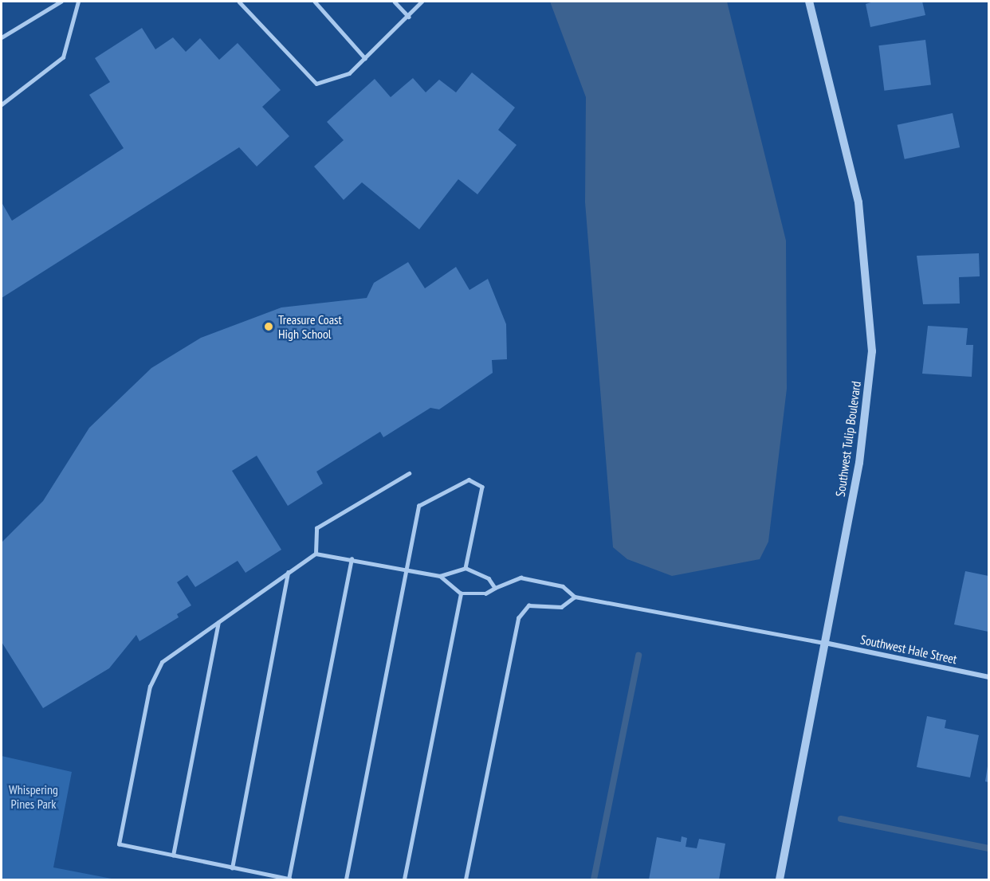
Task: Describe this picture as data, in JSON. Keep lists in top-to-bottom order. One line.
{"streets":{"street":["Southwest Tulip Boulevard","Southwest Hale Street"]},"crossings":[["Southwest Tulip Boulevard","Southwest Hale Street"]],"parks":["Whispering Pines Park"],"places":["Treasure Coast High School"]}
